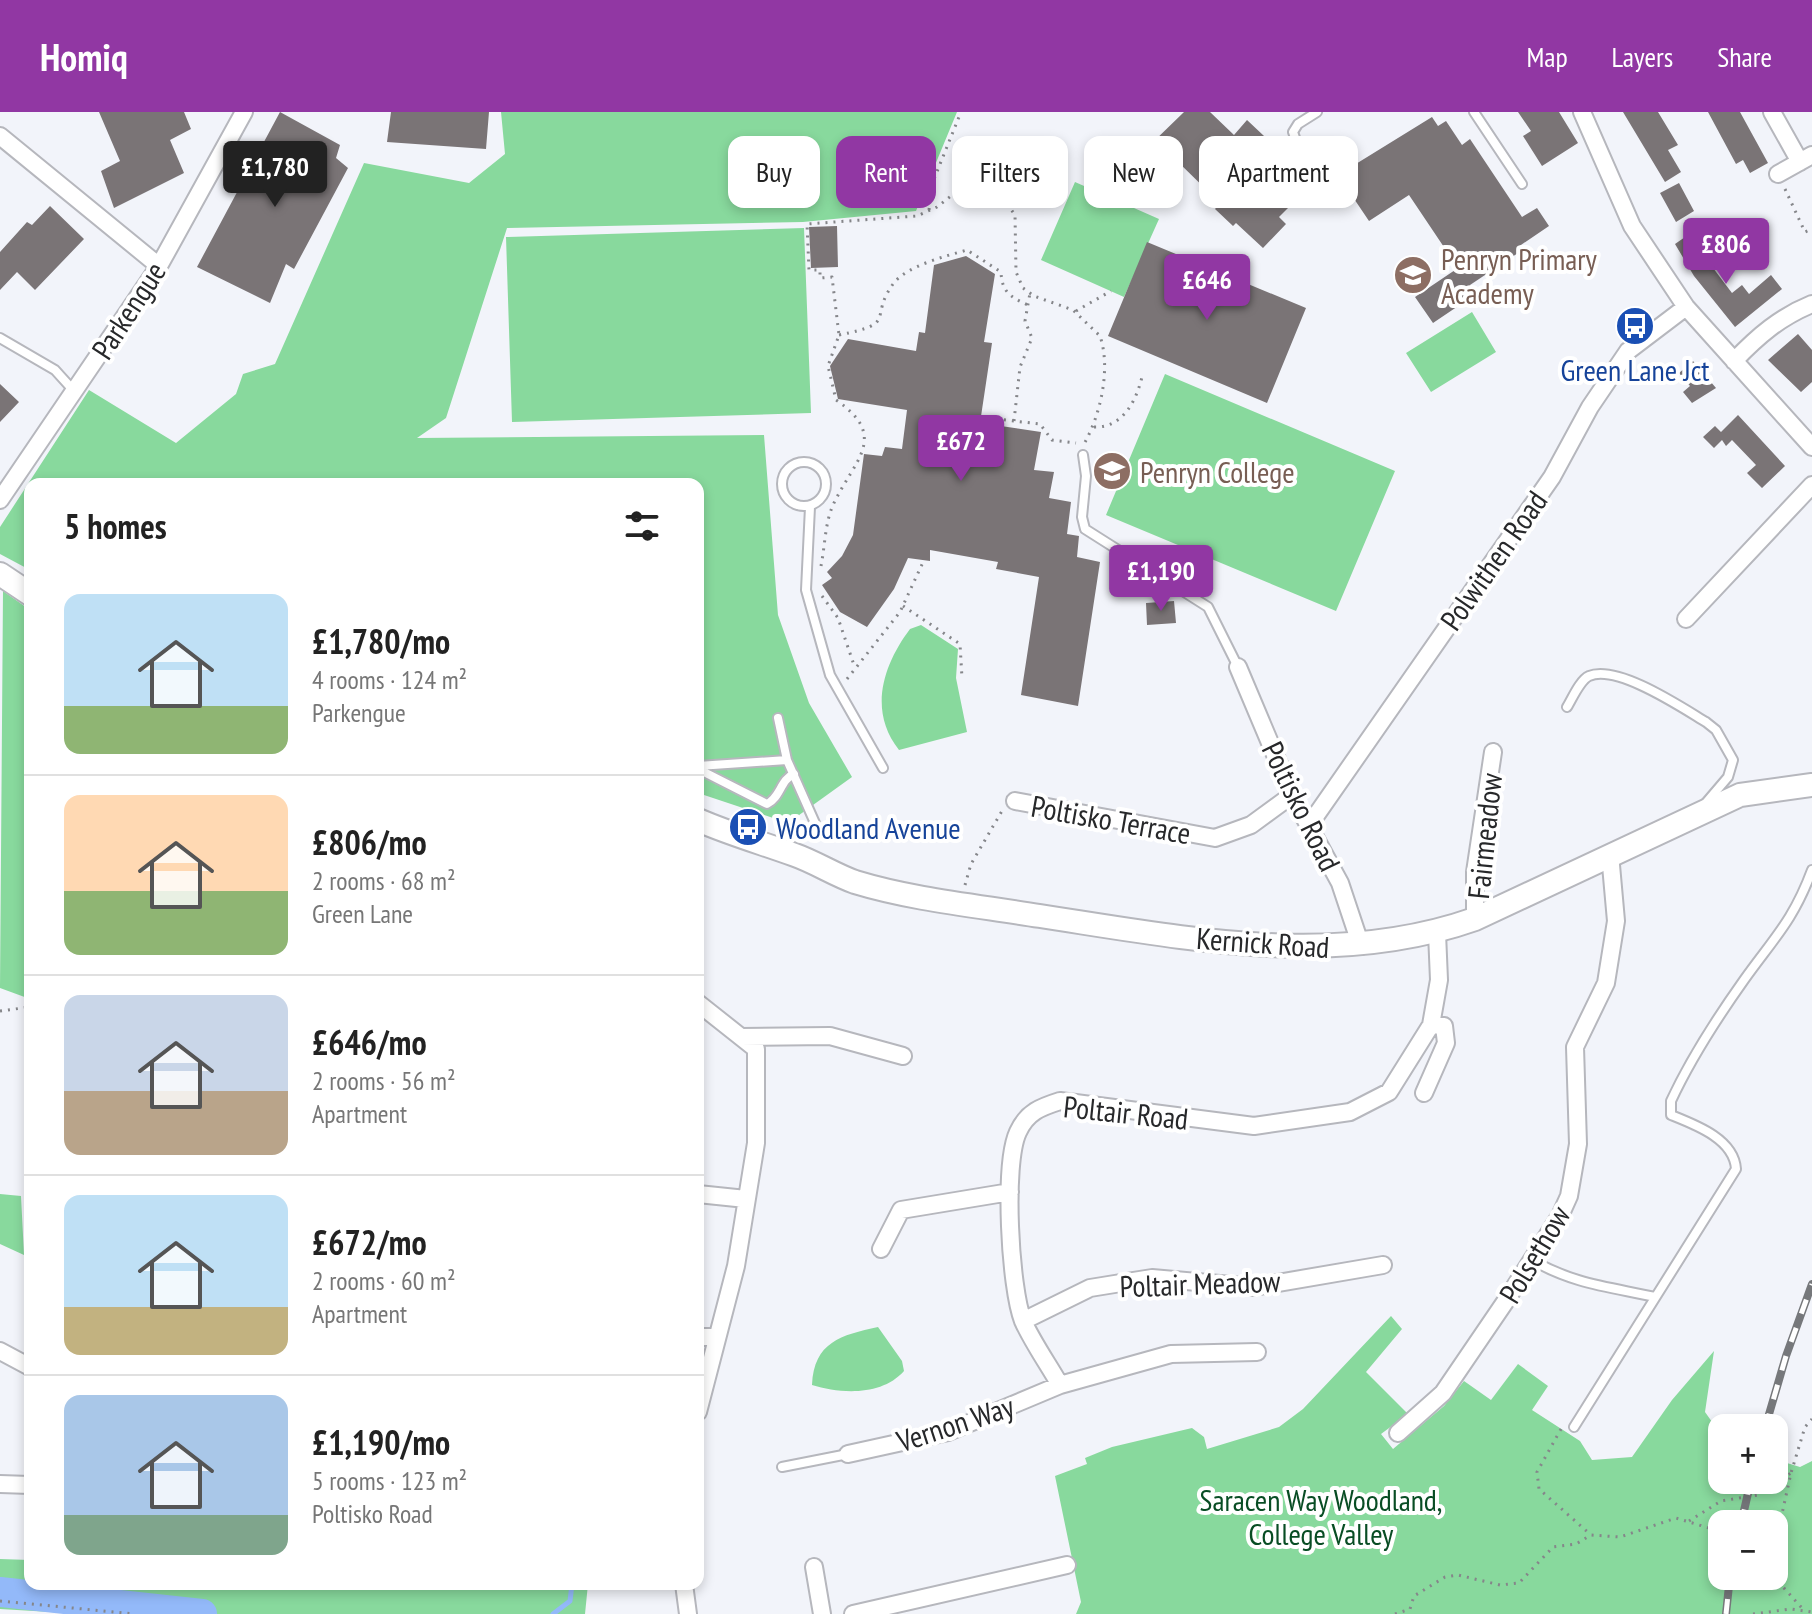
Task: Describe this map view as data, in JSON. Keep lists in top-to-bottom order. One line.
{"streets":{"street":["Parkengue","Polwithen Road","Poltisko Road","Poltisko Terrace","Fairmeadow","Kernick Road","Poltair Road","Polsethow","Poltair Meadow","Vernon Way"]},"crossings":[["Polwithen Road","Poltisko Road"],["Poltisko Road","Poltisko Terrace"],["Poltisko Road","Kernick Road"],["Fairmeadow","Kernick Road"],["Kernick Road","Poltair Road"],["Kernick Road","Polsethow"],["Poltair Road","Poltair Meadow"],["Poltair Road","Vernon Way"]],"parks":["Saracen Way Woodland, College Valley"],"places":{"school or university":["Penryn Primary Academy","Penryn College"],"bus stop":["Green Lane Jct","Woodland Avenue"]},"page":{"header":"Homiq","nav":["Map","Layers","Share"],"chip":["Buy","Rent","Filters","New","Apartment"],"price":["£1,780","£806","£646","£672","£1,190"],"heading":"5 homes","list":[{"name":"£1,780/mo","note":"4 rooms · 124 m² · Parkengue"},{"name":"£806/mo","note":"2 rooms · 68 m² · Green Lane"},{"name":"£646/mo","note":"2 rooms · 56 m² · Apartment"},{"name":"£672/mo","note":"2 rooms · 60 m² · Apartment"},{"name":"£1,190/mo","note":"5 rooms · 123 m² · Poltisko Road"}],"map_buttons":["+","−"]}}
